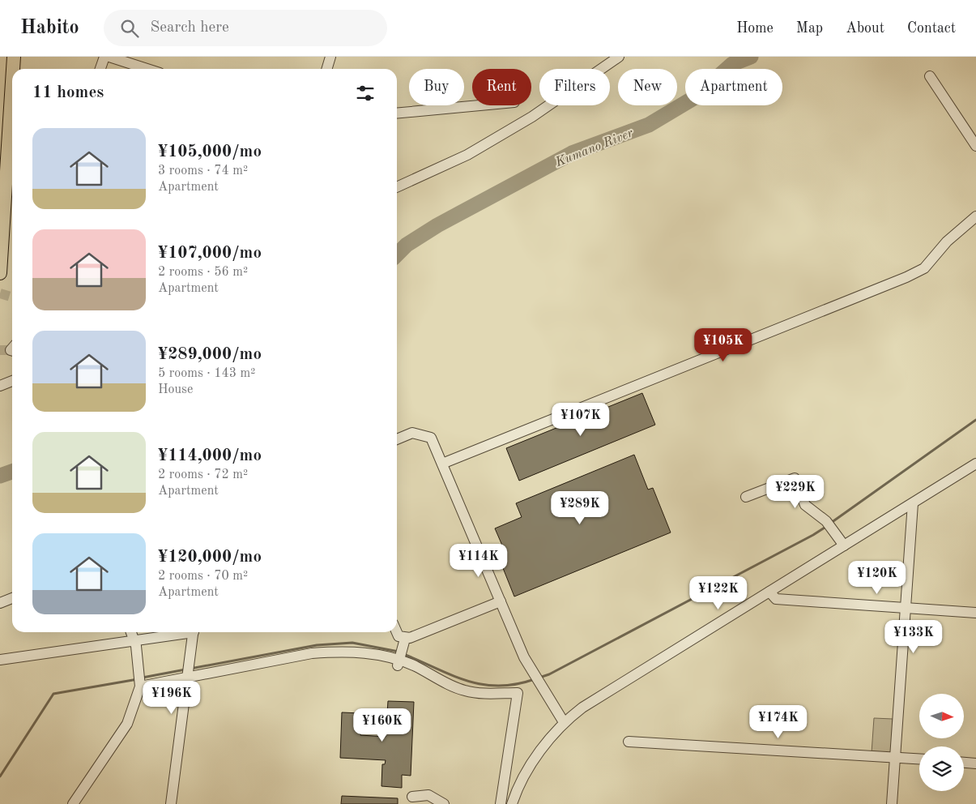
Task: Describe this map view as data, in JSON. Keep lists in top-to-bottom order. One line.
{"water":["Kumano River"],"north":"right","page":{"header":"Habito","search":"Search here","nav":["Home","Map","About","Contact"],"chip":["Buy","Rent","Filters","New","Apartment"],"heading":"11 homes","list":[{"name":"¥105,000/mo","note":"3 rooms · 74 m² · Apartment"},{"name":"¥107,000/mo","note":"2 rooms · 56 m² · Apartment"},{"name":"¥289,000/mo","note":"5 rooms · 143 m² · House"},{"name":"¥114,000/mo","note":"2 rooms · 72 m² · Apartment"},{"name":"¥120,000/mo","note":"2 rooms · 70 m² · Apartment"}],"price":["¥105K","¥107K","¥229K","¥289K","¥114K","¥120K","¥122K","¥133K","¥196K","¥174K","¥160K"]}}
